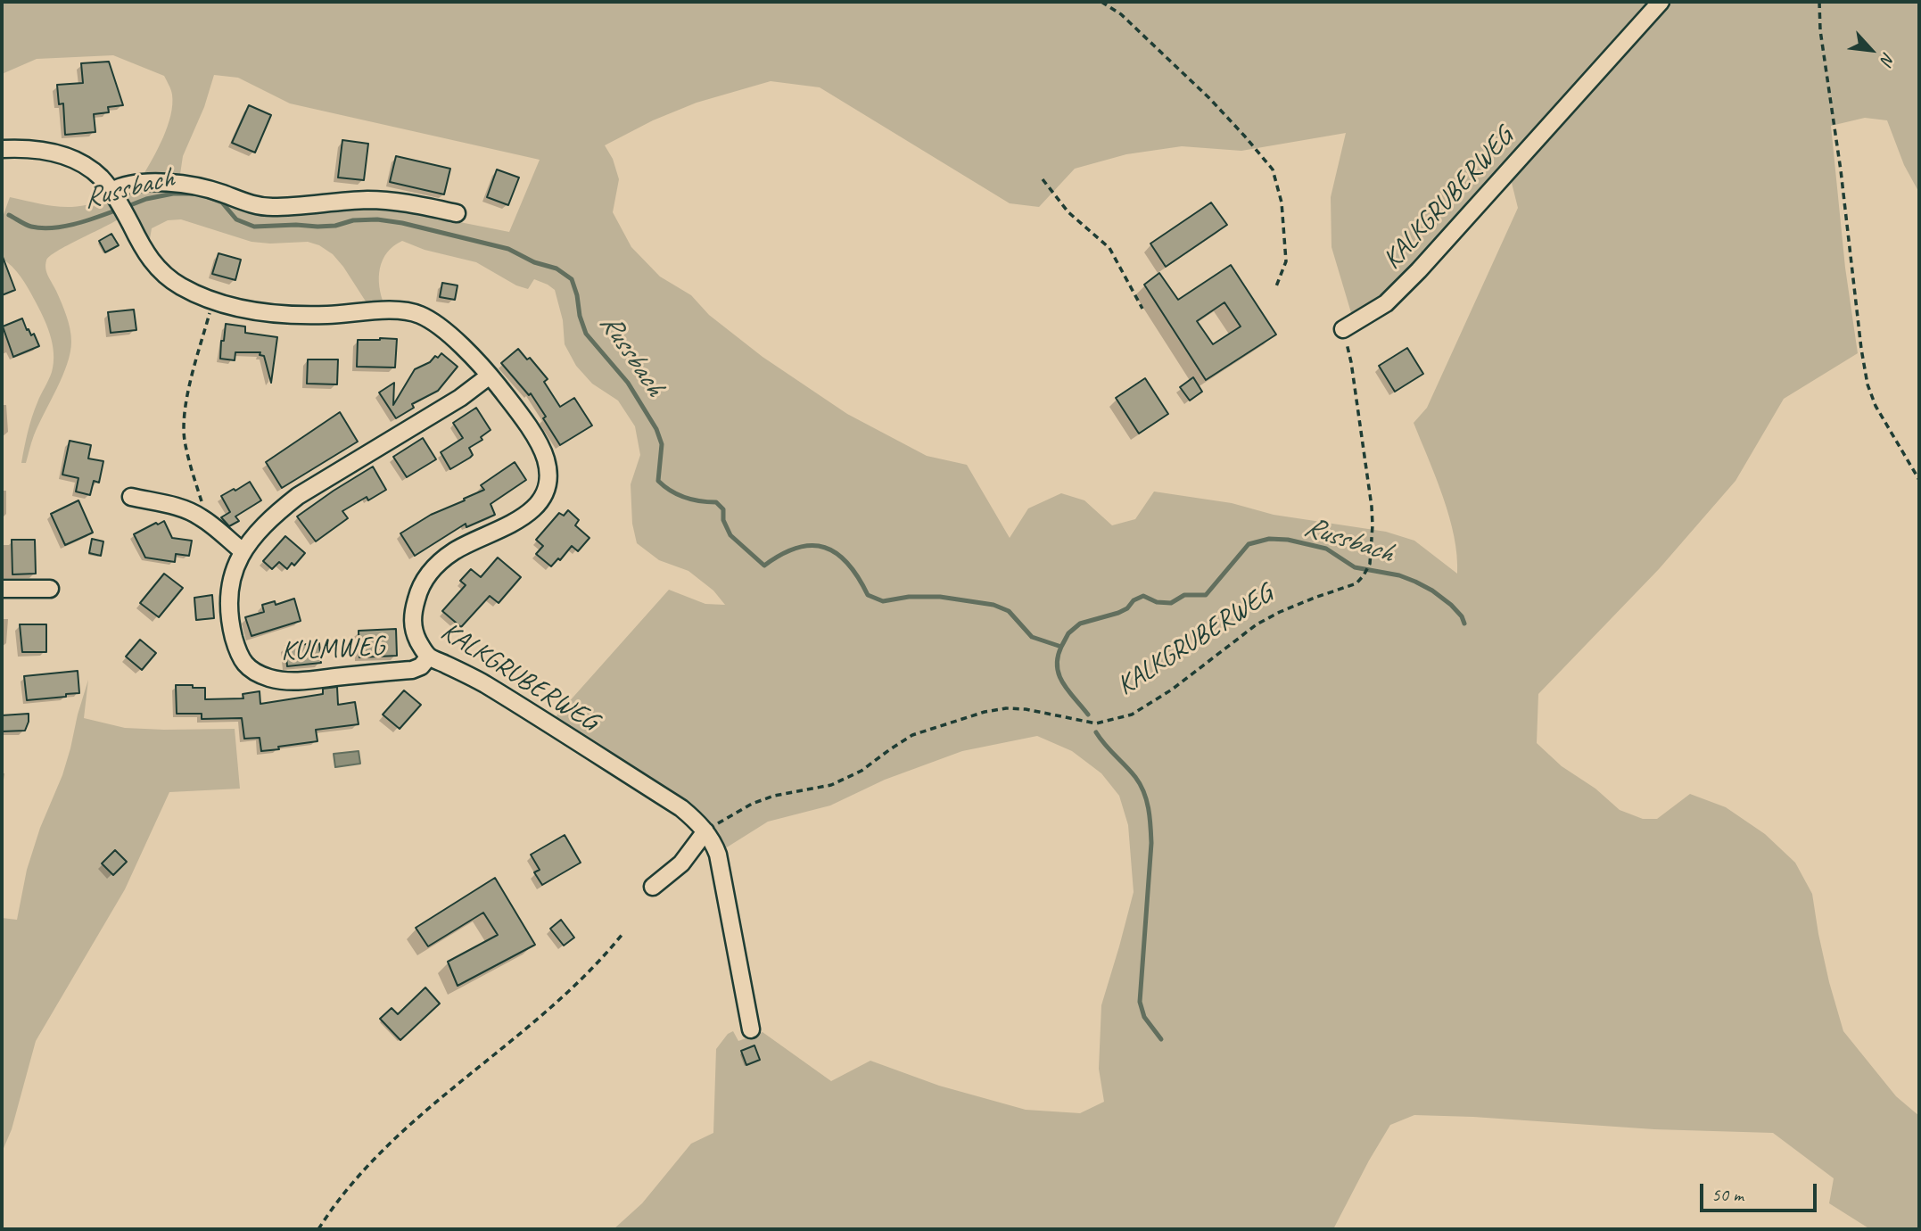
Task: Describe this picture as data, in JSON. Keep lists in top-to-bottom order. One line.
{"streets":{"street":["KALKGRUBERWEG","KULMWEG"]},"crossings":[["KALKGRUBERWEG","KULMWEG"]],"water":["Russbach"],"scale_bar":"50 m","north":"bottom right"}
